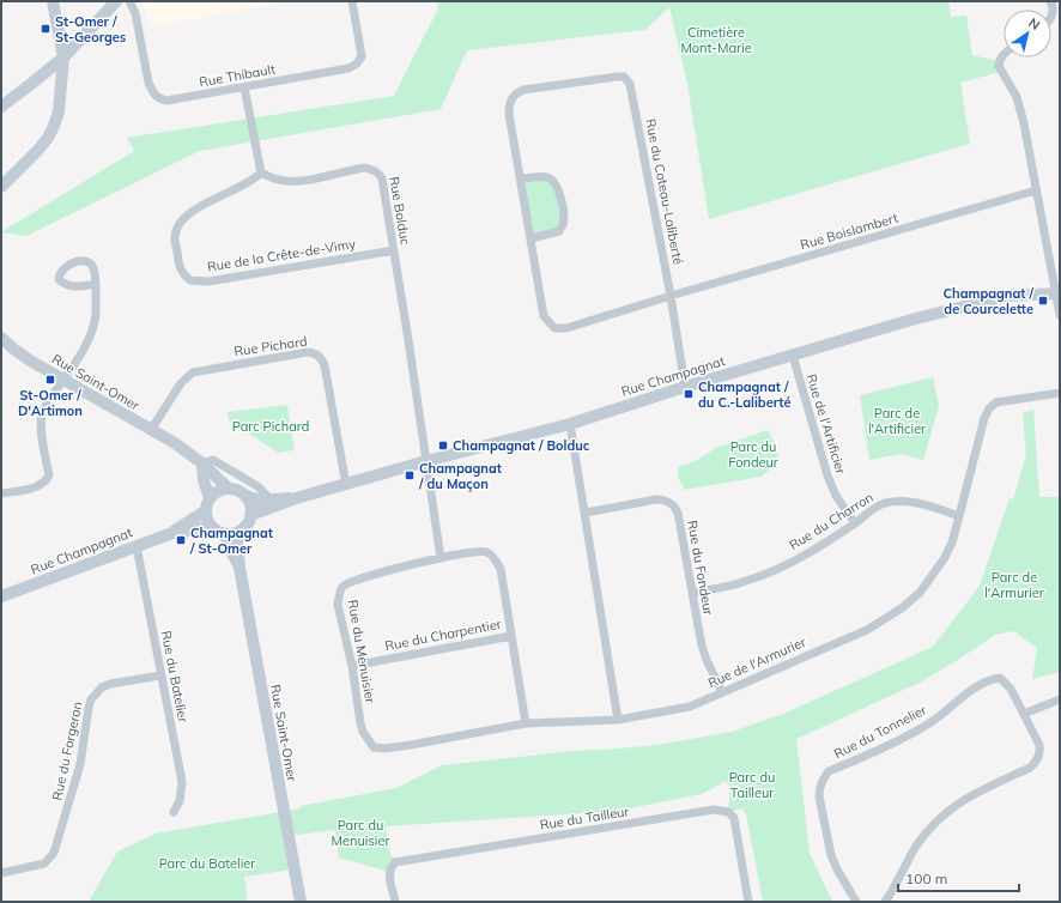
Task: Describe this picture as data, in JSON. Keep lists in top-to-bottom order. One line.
{"streets":{"street":["Rue Thibault","Rue du Coteau-Laliberté","Rue Bolduc","Rue Boislambert","Rue de la Crête-de-Vimy","Rue Pichard","Rue Champagnat","Rue Saint-Omer","Rue de l'Artificier","Rue du Charron","Rue du Fondeur","Rue du Charpentier","Rue du Menuisier","Rue de l'Armurier","Rue du Batelier","Rue du Tonnelier","Rue du Forgeron","Rue du Tailleur"]},"crossings":[["Rue du Coteau-Laliberté","Rue Boislambert"],["Rue Bolduc","Rue de la Crête-de-Vimy"],["Rue Bolduc","Rue Champagnat"],["Rue Bolduc","Rue du Menuisier"],["Rue Pichard","Rue Champagnat"],["Rue Pichard","Rue Saint-Omer"],["Rue Champagnat","Rue Saint-Omer"],["Rue Champagnat","Rue de l'Artificier"],["Rue Champagnat","Rue du Batelier"],["Rue de l'Artificier","Rue du Charron"],["Rue du Charron","Rue du Fondeur"],["Rue du Charron","Rue de l'Armurier"],["Rue du Fondeur","Rue de l'Armurier"],["Rue du Charpentier","Rue du Menuisier"],["Rue du Menuisier","Rue de l'Armurier"],["Rue du Batelier","Rue du Forgeron"]],"parks":["Cimetière Mont-Marie","Parc de l'Artificier","Parc Pichard","Parc du Fondeur","Parc de l'Armurier","Parc du Tailleur","Parc du Menuisier","Parc du Batelier"],"places":{"transit":["St-Omer / St-Georges","Champagnat / de Courcelette","St-Omer / D'Artimon","Champagnat / du C.-Laliberté","Champagnat / Bolduc","Champagnat / du Maçon","Champagnat / St-Omer"]},"scale_bar":"100 m","north":"top right"}
